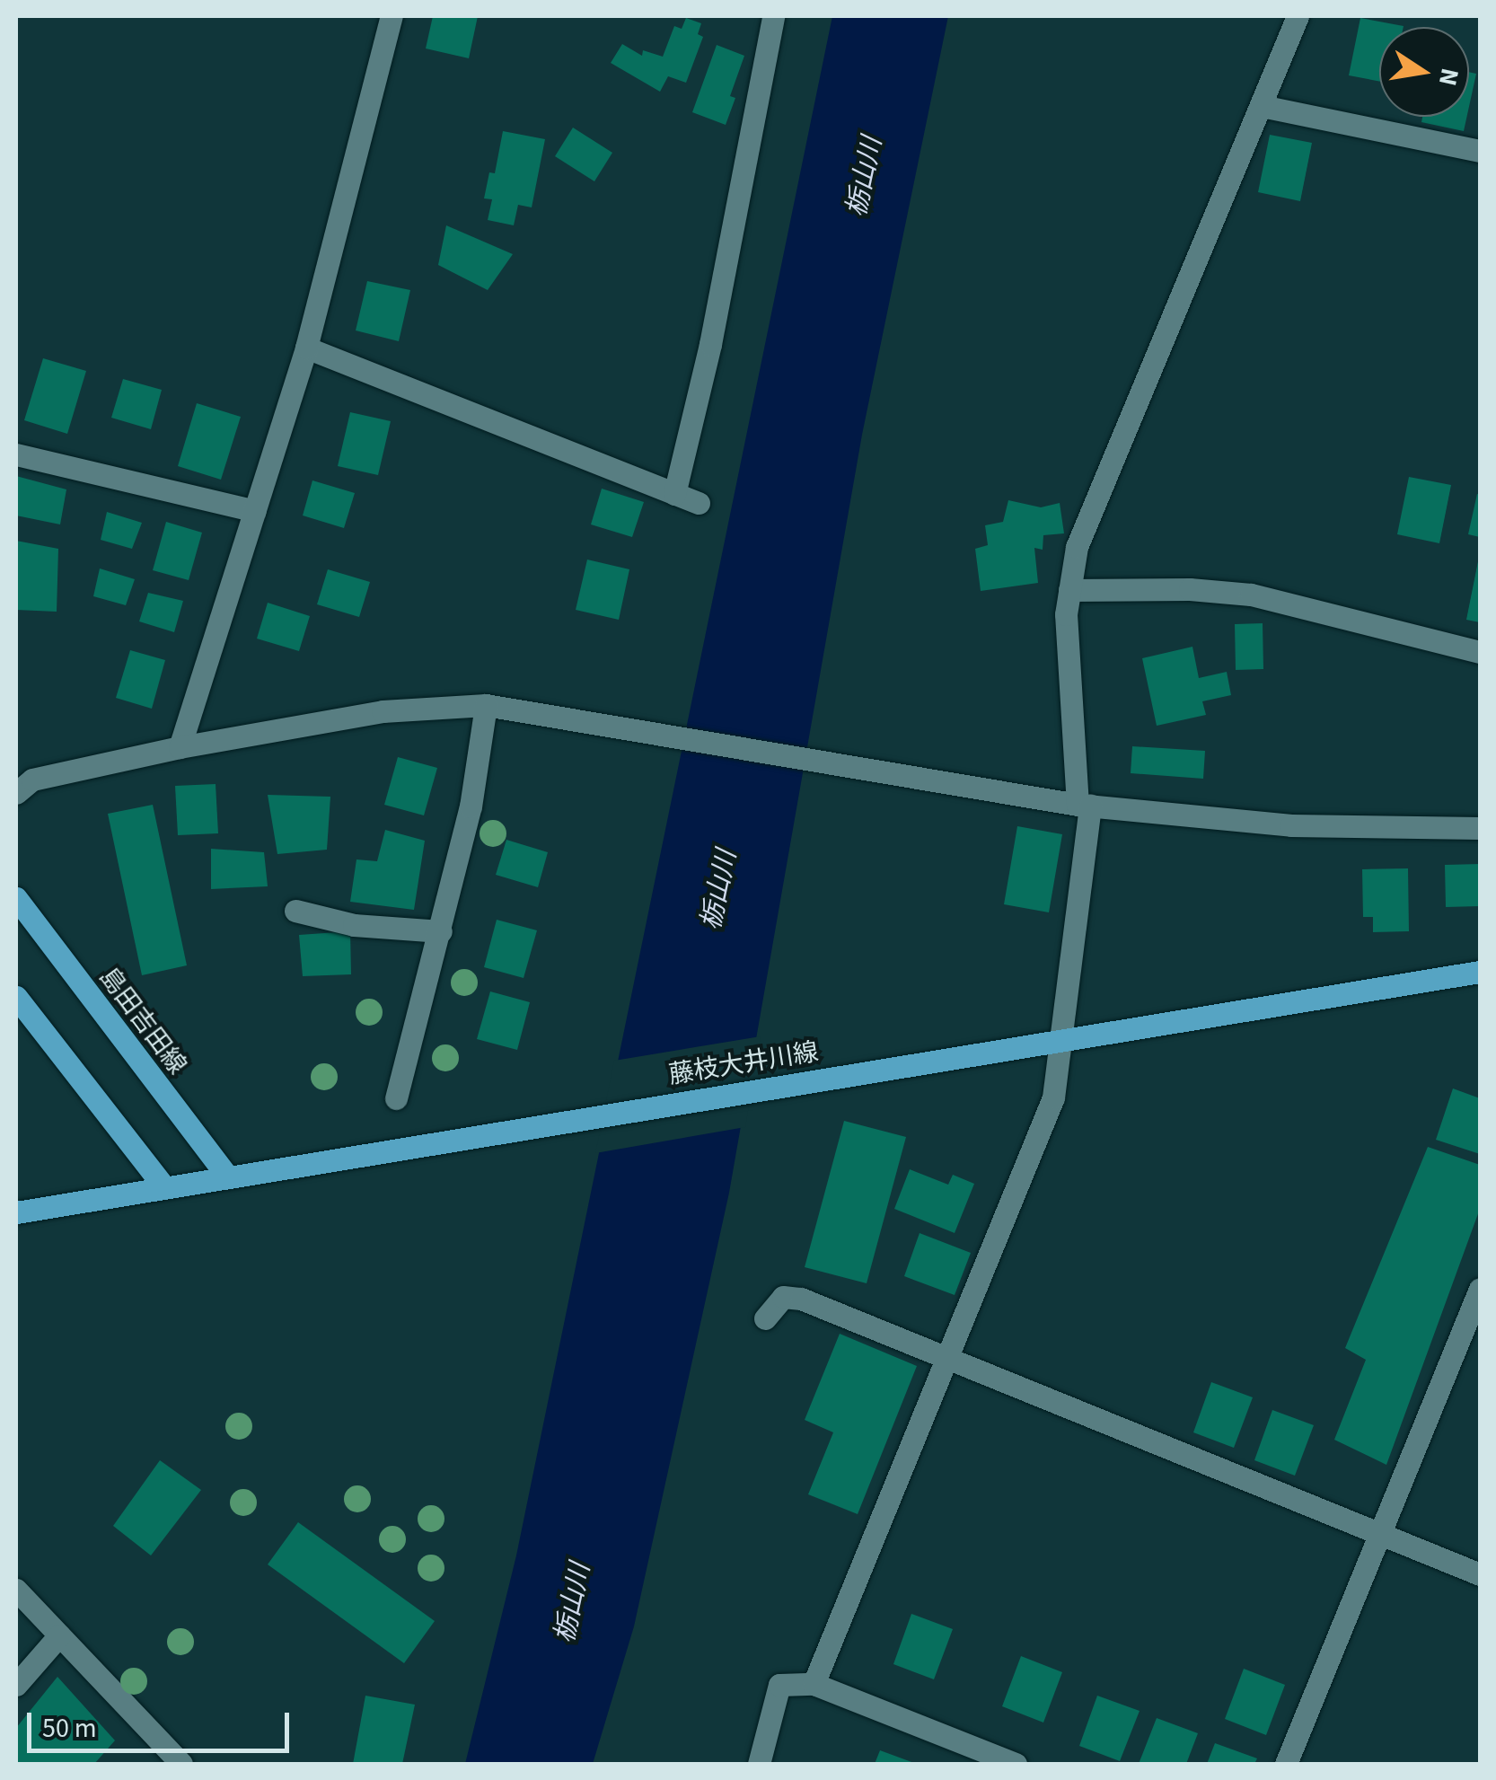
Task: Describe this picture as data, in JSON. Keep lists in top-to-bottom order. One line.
{"streets":{"main road":["島田吉田線","藤枝大井川線"]},"crossings":[["島田吉田線","藤枝大井川線"]],"water":["栃山川"],"scale_bar":"50 m","north":"right"}
